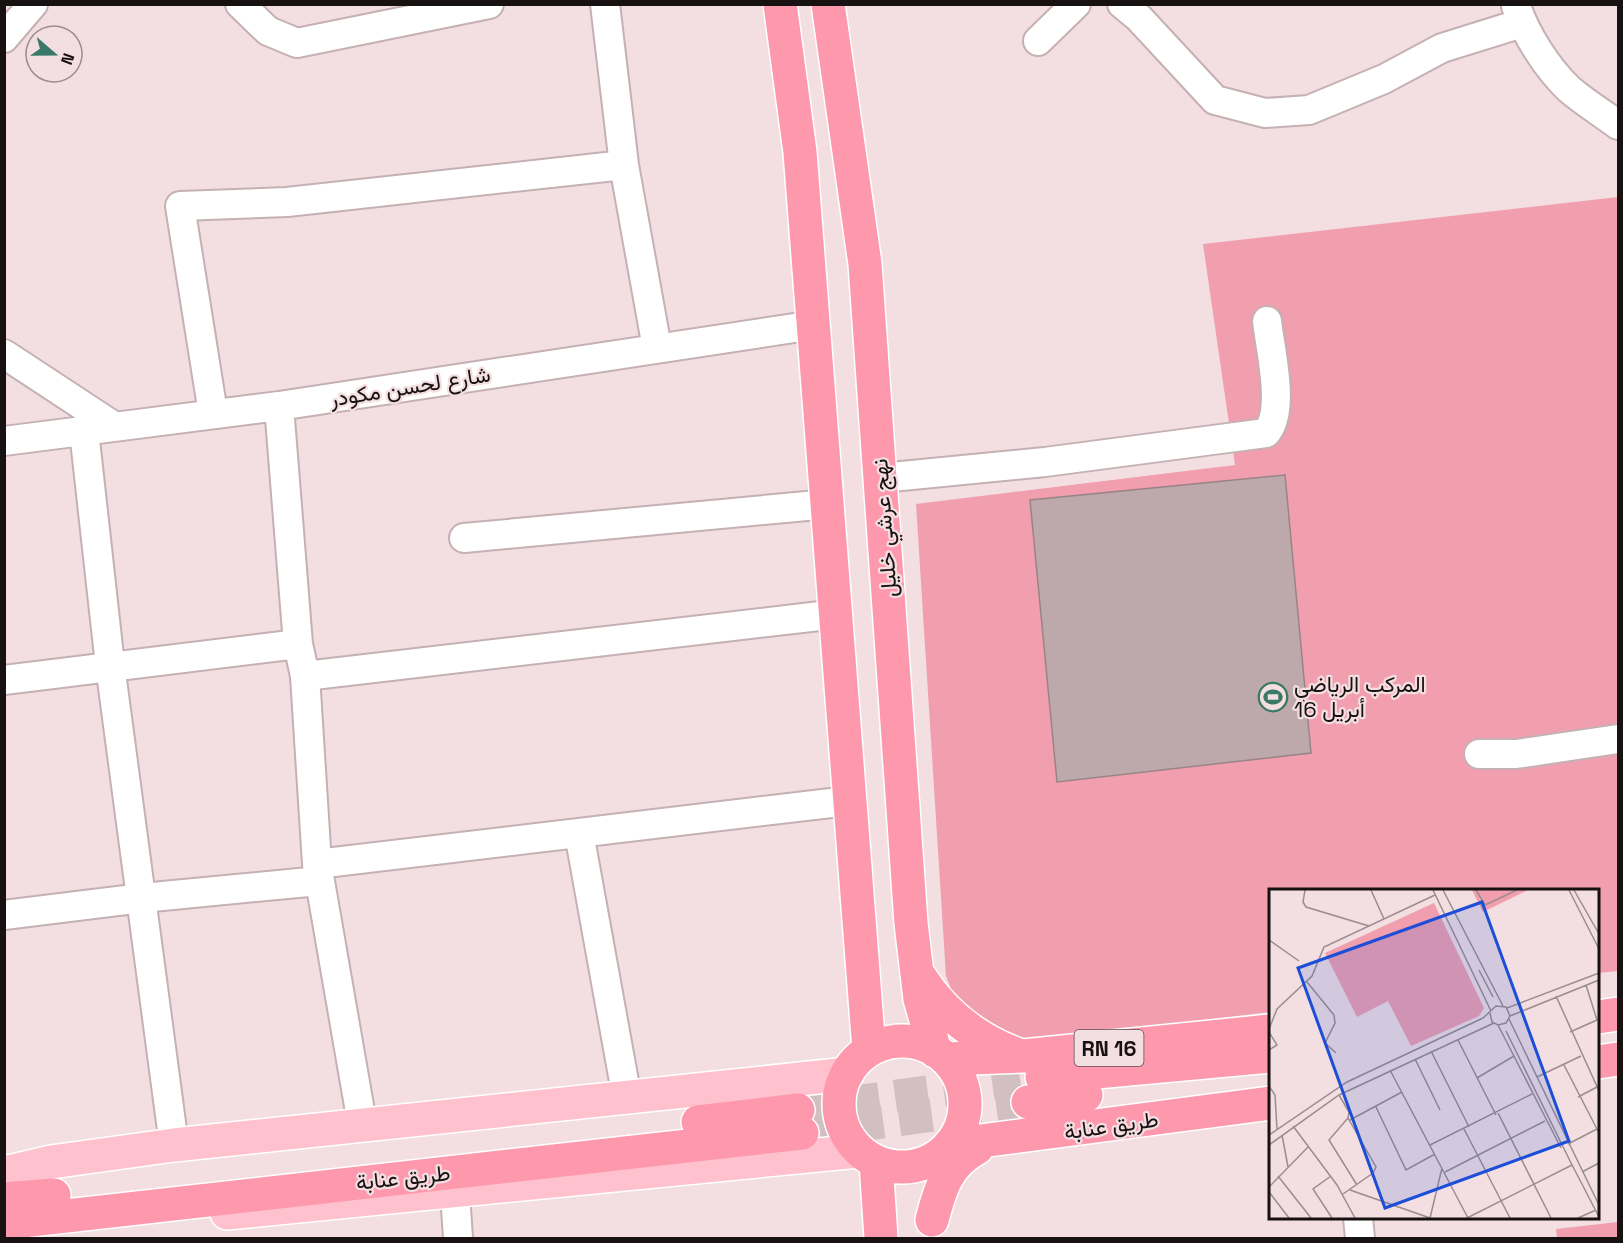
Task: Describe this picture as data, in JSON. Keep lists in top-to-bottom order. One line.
{"streets":{"highway":["نهج عرشي خليل","RN 16","طريق عنابة"],"street":["شارع لحسن مكودر"]},"crossings":[["نهج عرشي خليل","طريق عنابة"]],"places":{"sports":["المركب الرياضي 16 أبريل"]},"north":"right"}
